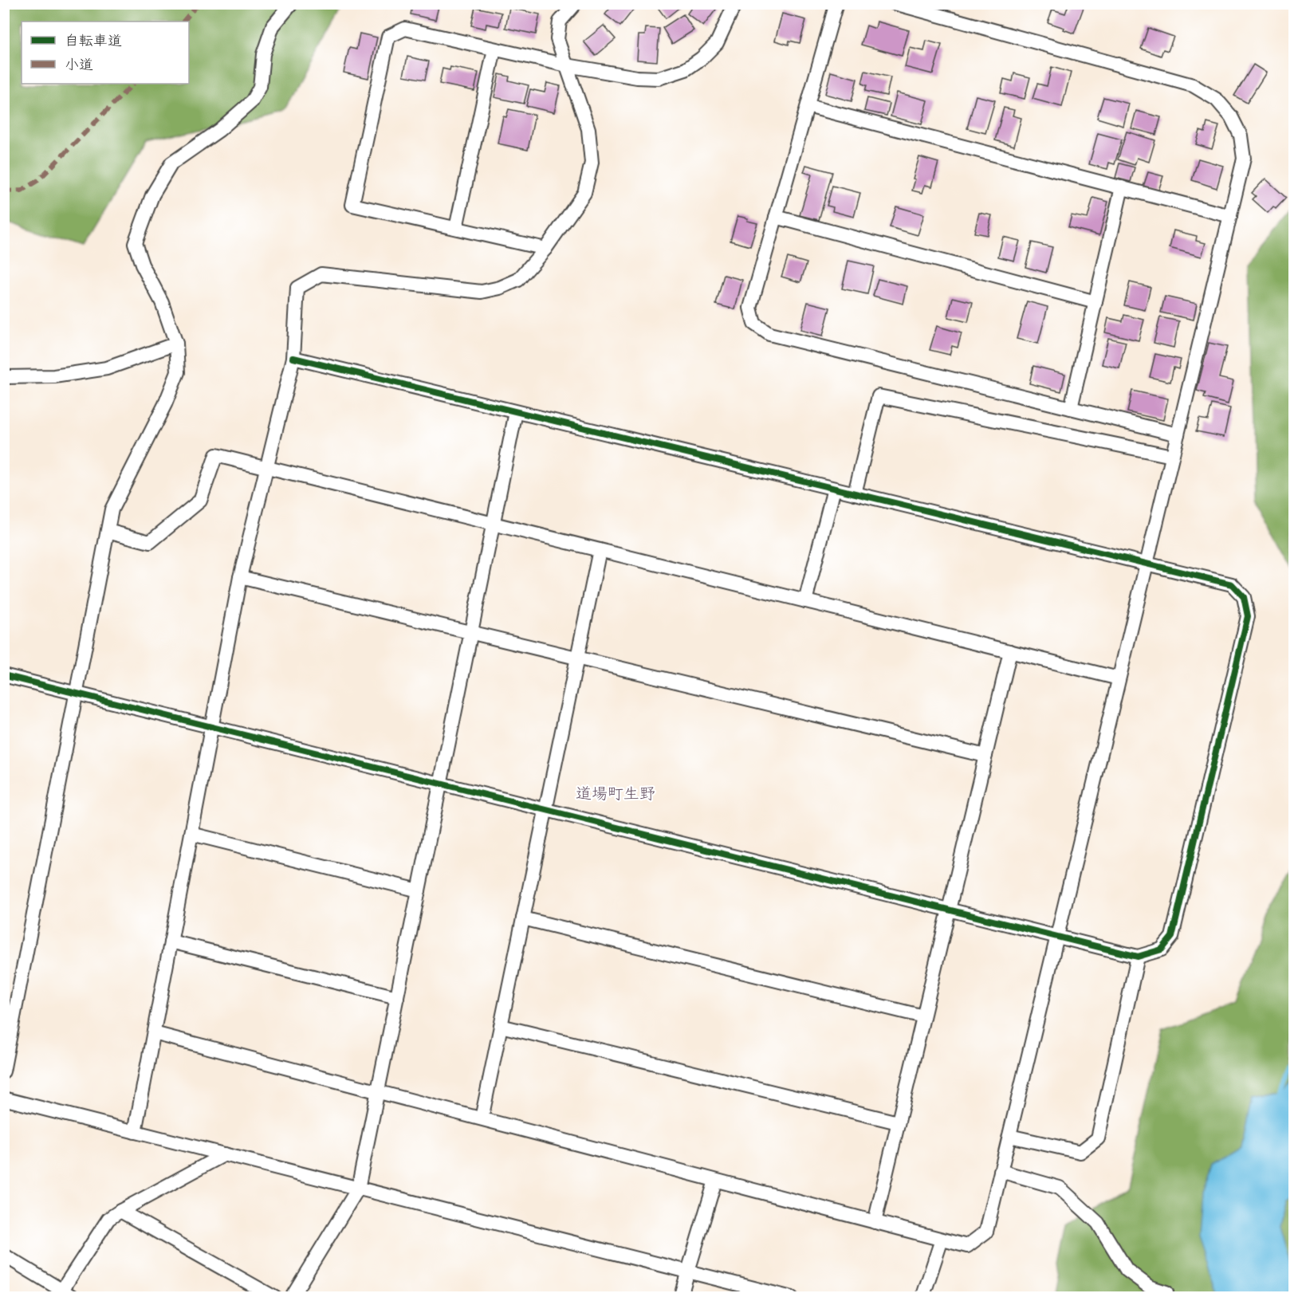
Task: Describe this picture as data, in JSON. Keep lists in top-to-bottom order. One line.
{"districts":["道場町生野"],"legend":["自転車道","小道"]}
